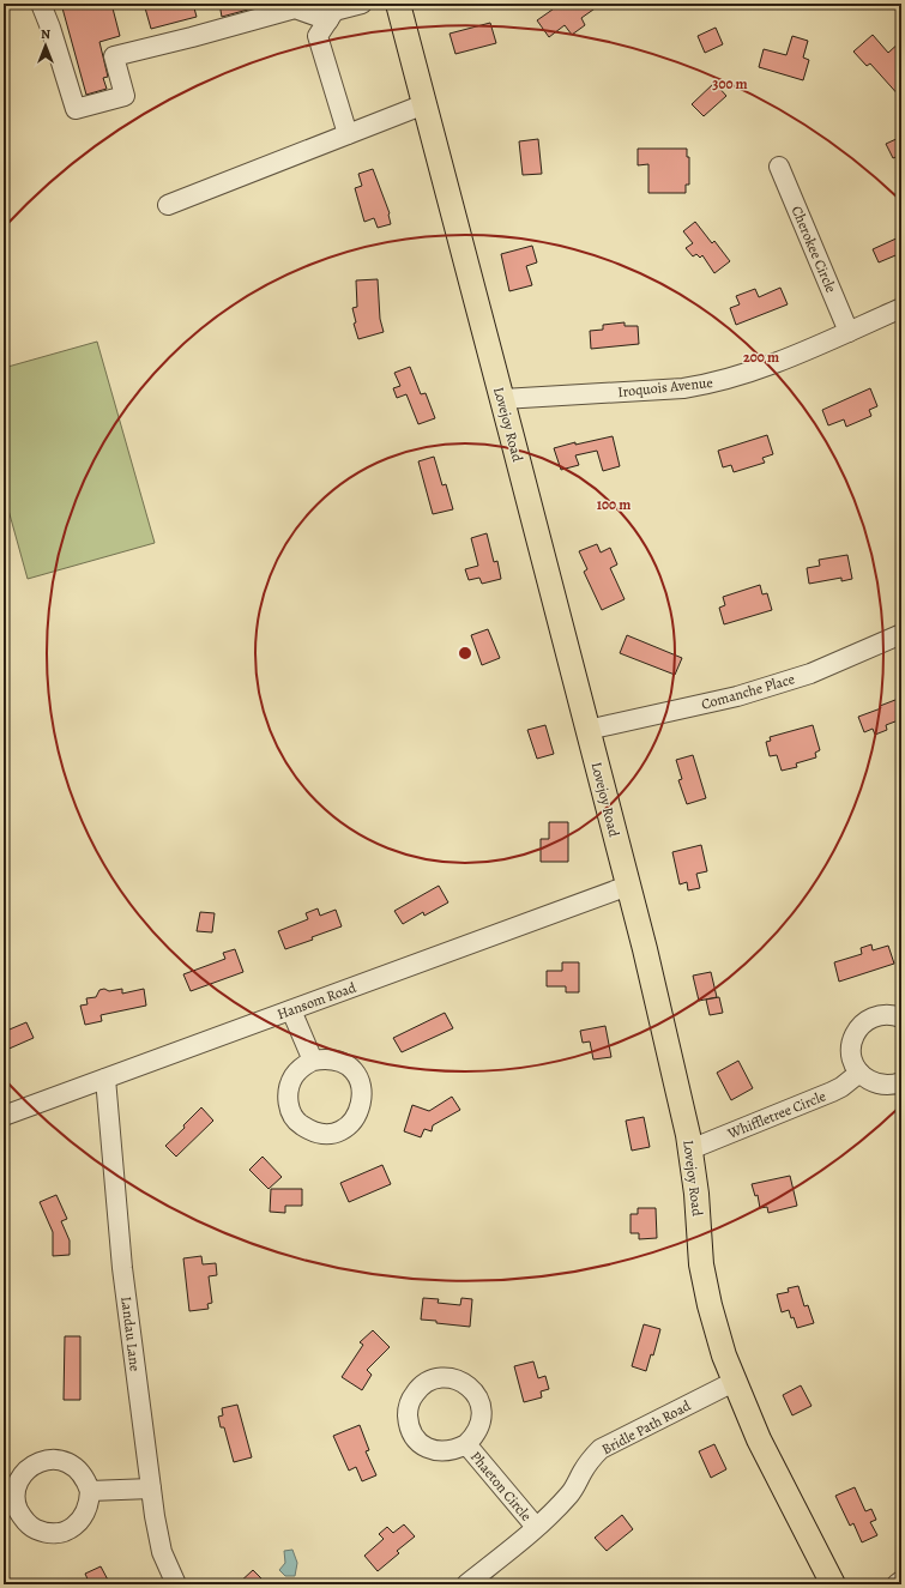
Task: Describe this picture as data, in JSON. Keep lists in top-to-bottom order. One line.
{"streets":{"main road":["Lovejoy Road"],"street":["Cherokee Circle","Iroquois Avenue","Comanche Place","Hansom Road","Whiffletree Circle","Landau Lane","Bridle Path Road","Phaeton Circle"]},"crossings":[["Cherokee Circle","Iroquois Avenue"],["Iroquois Avenue","Lovejoy Road"],["Lovejoy Road","Comanche Place"],["Lovejoy Road","Hansom Road"],["Lovejoy Road","Whiffletree Circle"],["Lovejoy Road","Bridle Path Road"],["Hansom Road","Landau Lane"],["Bridle Path Road","Phaeton Circle"]],"north":"top","rings":["300 m","200 m","100 m"]}
